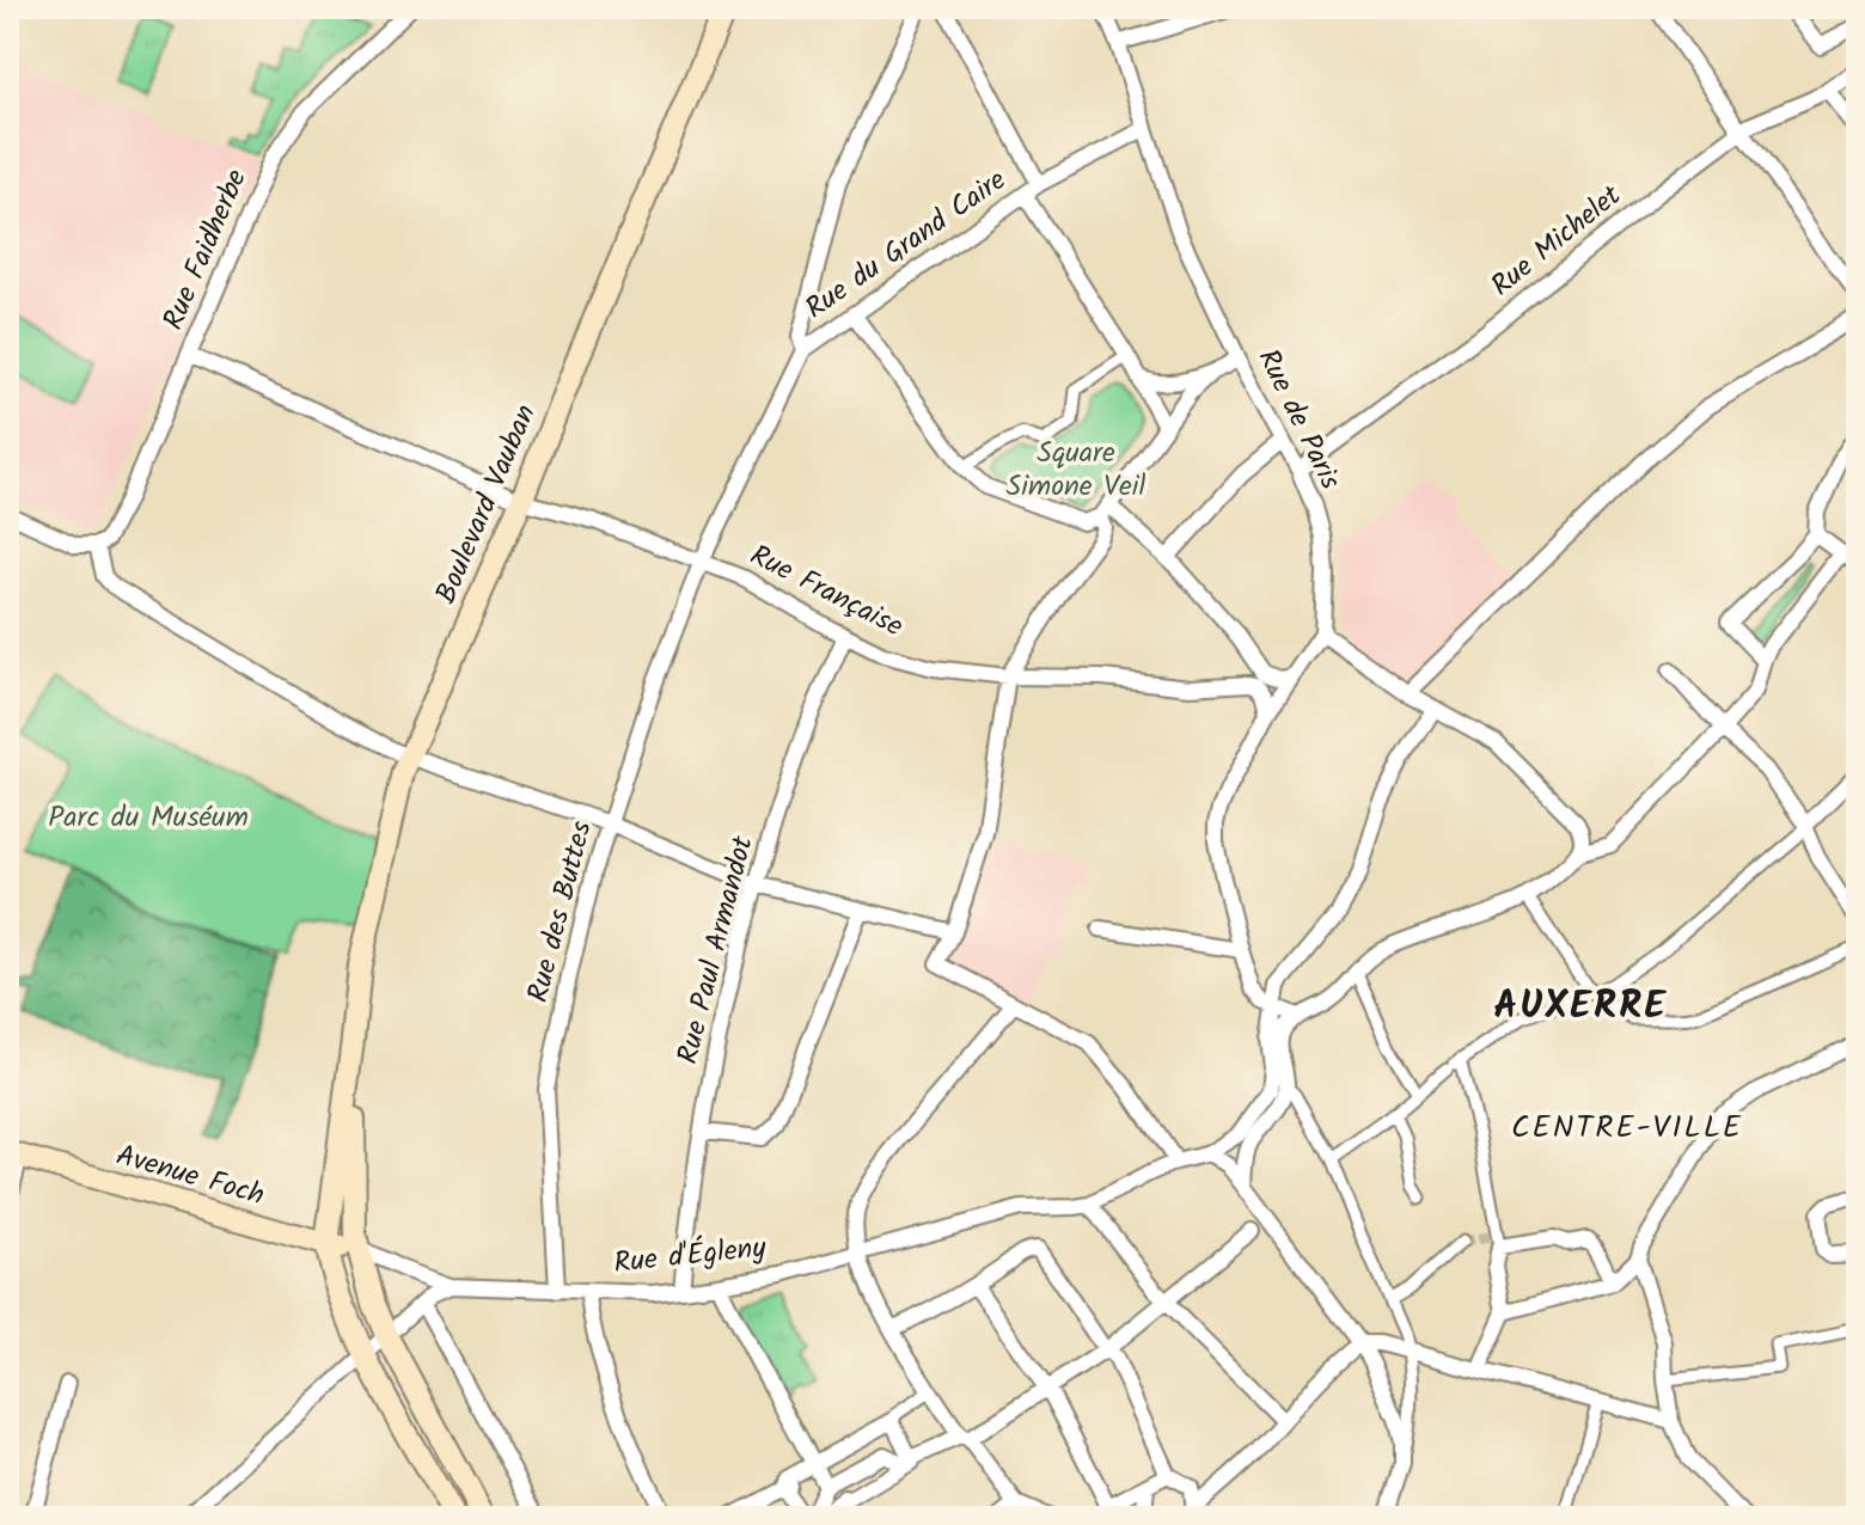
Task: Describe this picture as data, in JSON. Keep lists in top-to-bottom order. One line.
{"streets":{"main road":["Boulevard Vauban","Avenue Foch"],"street":["Rue Michelet","Rue du Grand Caire","Rue Faidherbe","Rue de Paris","Rue Française","Rue des Buttes","Rue Paul Armandot","Rue d'Égleny"]},"crossings":[["Rue Michelet","Rue de Paris"],["Rue du Grand Caire","Rue de Paris"],["Rue du Grand Caire","Rue Française"],["Rue du Grand Caire","Rue des Buttes"],["Rue Faidherbe","Rue Française"],["Boulevard Vauban","Rue Française"],["Boulevard Vauban","Avenue Foch"],["Boulevard Vauban","Rue d'Égleny"],["Rue Française","Rue des Buttes"],["Rue Française","Rue Paul Armandot"],["Rue des Buttes","Rue d'Égleny"],["Rue Paul Armandot","Rue d'Égleny"],["Avenue Foch","Rue d'Égleny"]],"districts":["AUXERRE","CENTRE-VILLE"],"parks":["Square Simone Veil","Parc du Muséum"]}
